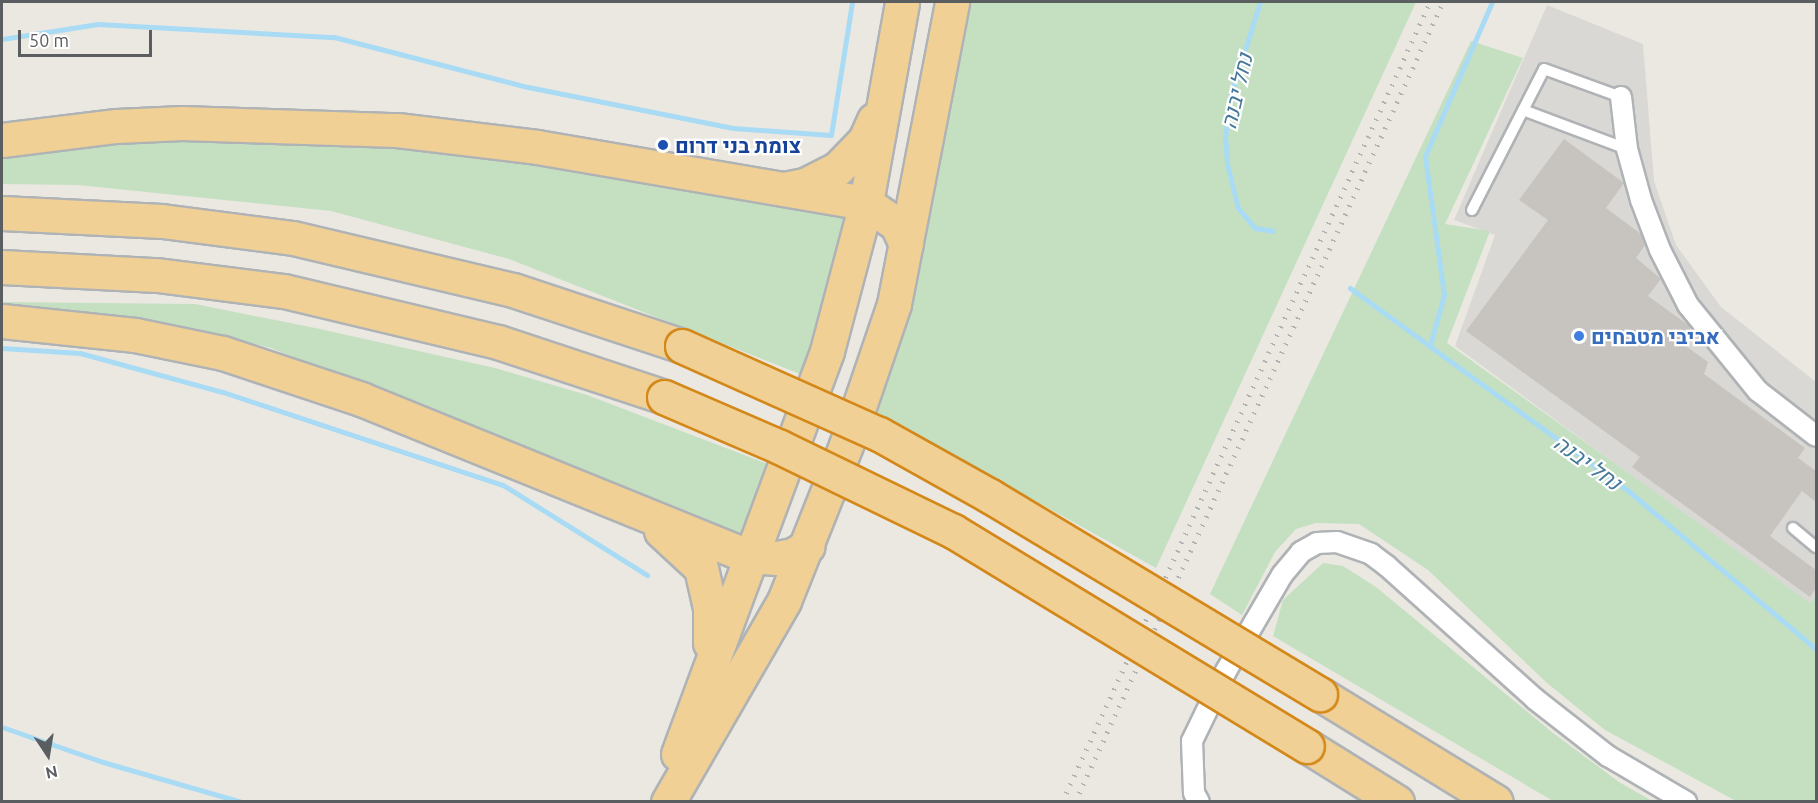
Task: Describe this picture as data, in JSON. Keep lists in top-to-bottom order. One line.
{"water":["נחל יבנה"],"places":["צומת בני דרום","אביבי מטבחים"],"scale_bar":"50 m","north":"bottom"}
